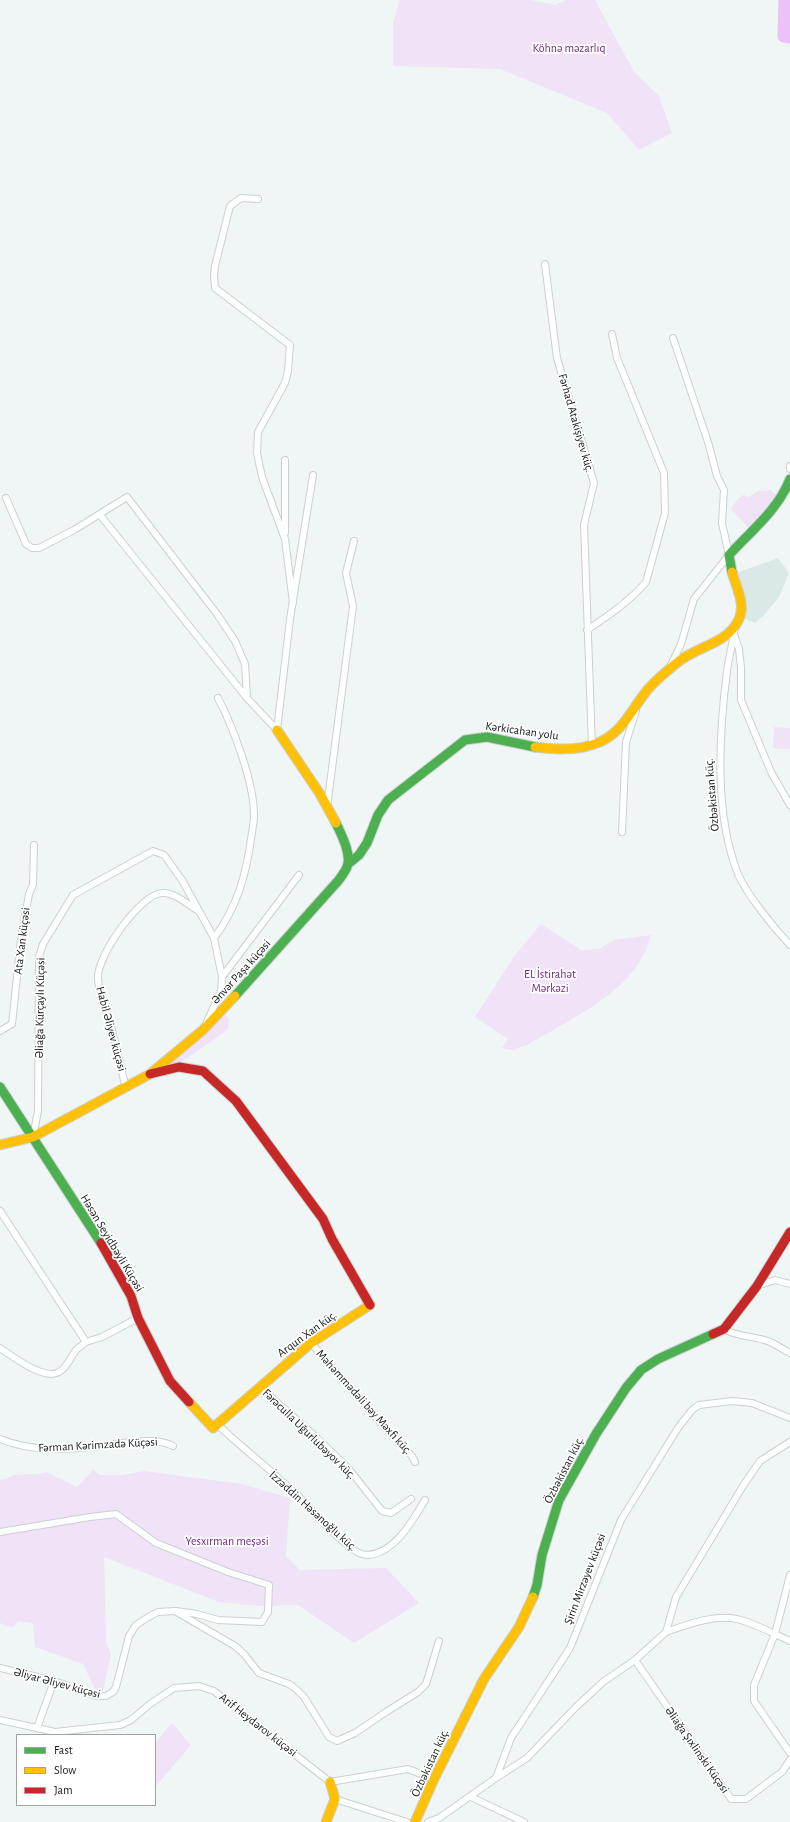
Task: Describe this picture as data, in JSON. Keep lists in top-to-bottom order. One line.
{"streets":{"street":["Fərhad Atakişiyev küç.","Kərkicahan yolu","Özbəkistan küç.","Ata Xan küçəsi","Ənvər Paşa küçəsi","Əliağa Kürçaylı Küçəsi","Habil Əliyev küçəsi","Həsən Seyidbəyli Küçəsi","Arqun Xan küç.","Məhəmmədəli bəy Məxfi küç.","Fərəculla Uğurlubəyov küç.","Fərman Kərimzadə Küçəsi","İzzəddin Həsənoğlu küç.","Şirin Mirzəyev küçəsi","Əliyar Əliyev küçəsi","Arif Heydərov küçəsi","Əliağa Şıxlinski Küçəsi"]},"crossings":[["Fərhad Atakişiyev küç.","Kərkicahan yolu"],["Kərkicahan yolu","Özbəkistan küç."],["Kərkicahan yolu","Ənvər Paşa küçəsi"],["Ənvər Paşa küçəsi","Əliağa Kürçaylı Küçəsi"],["Ənvər Paşa küçəsi","Habil Əliyev küçəsi"],["Ənvər Paşa küçəsi","Həsən Seyidbəyli Küçəsi"],["Ənvər Paşa küçəsi","Arqun Xan küç."],["Əliağa Kürçaylı Küçəsi","Habil Əliyev küçəsi"],["Əliağa Kürçaylı Küçəsi","Həsən Seyidbəyli Küçəsi"],["Həsən Seyidbəyli Küçəsi","İzzəddin Həsənoğlu küç."],["Arqun Xan küç.","Məhəmmədəli bəy Məxfi küç."],["Arqun Xan küç.","Fərəculla Uğurlubəyov küç."]],"parks":["Köhnə məzarlıq","EL İstirahət Mərkəzi","Yesxırman meşəsi"],"legend":["Fast","Slow","Jam"]}
